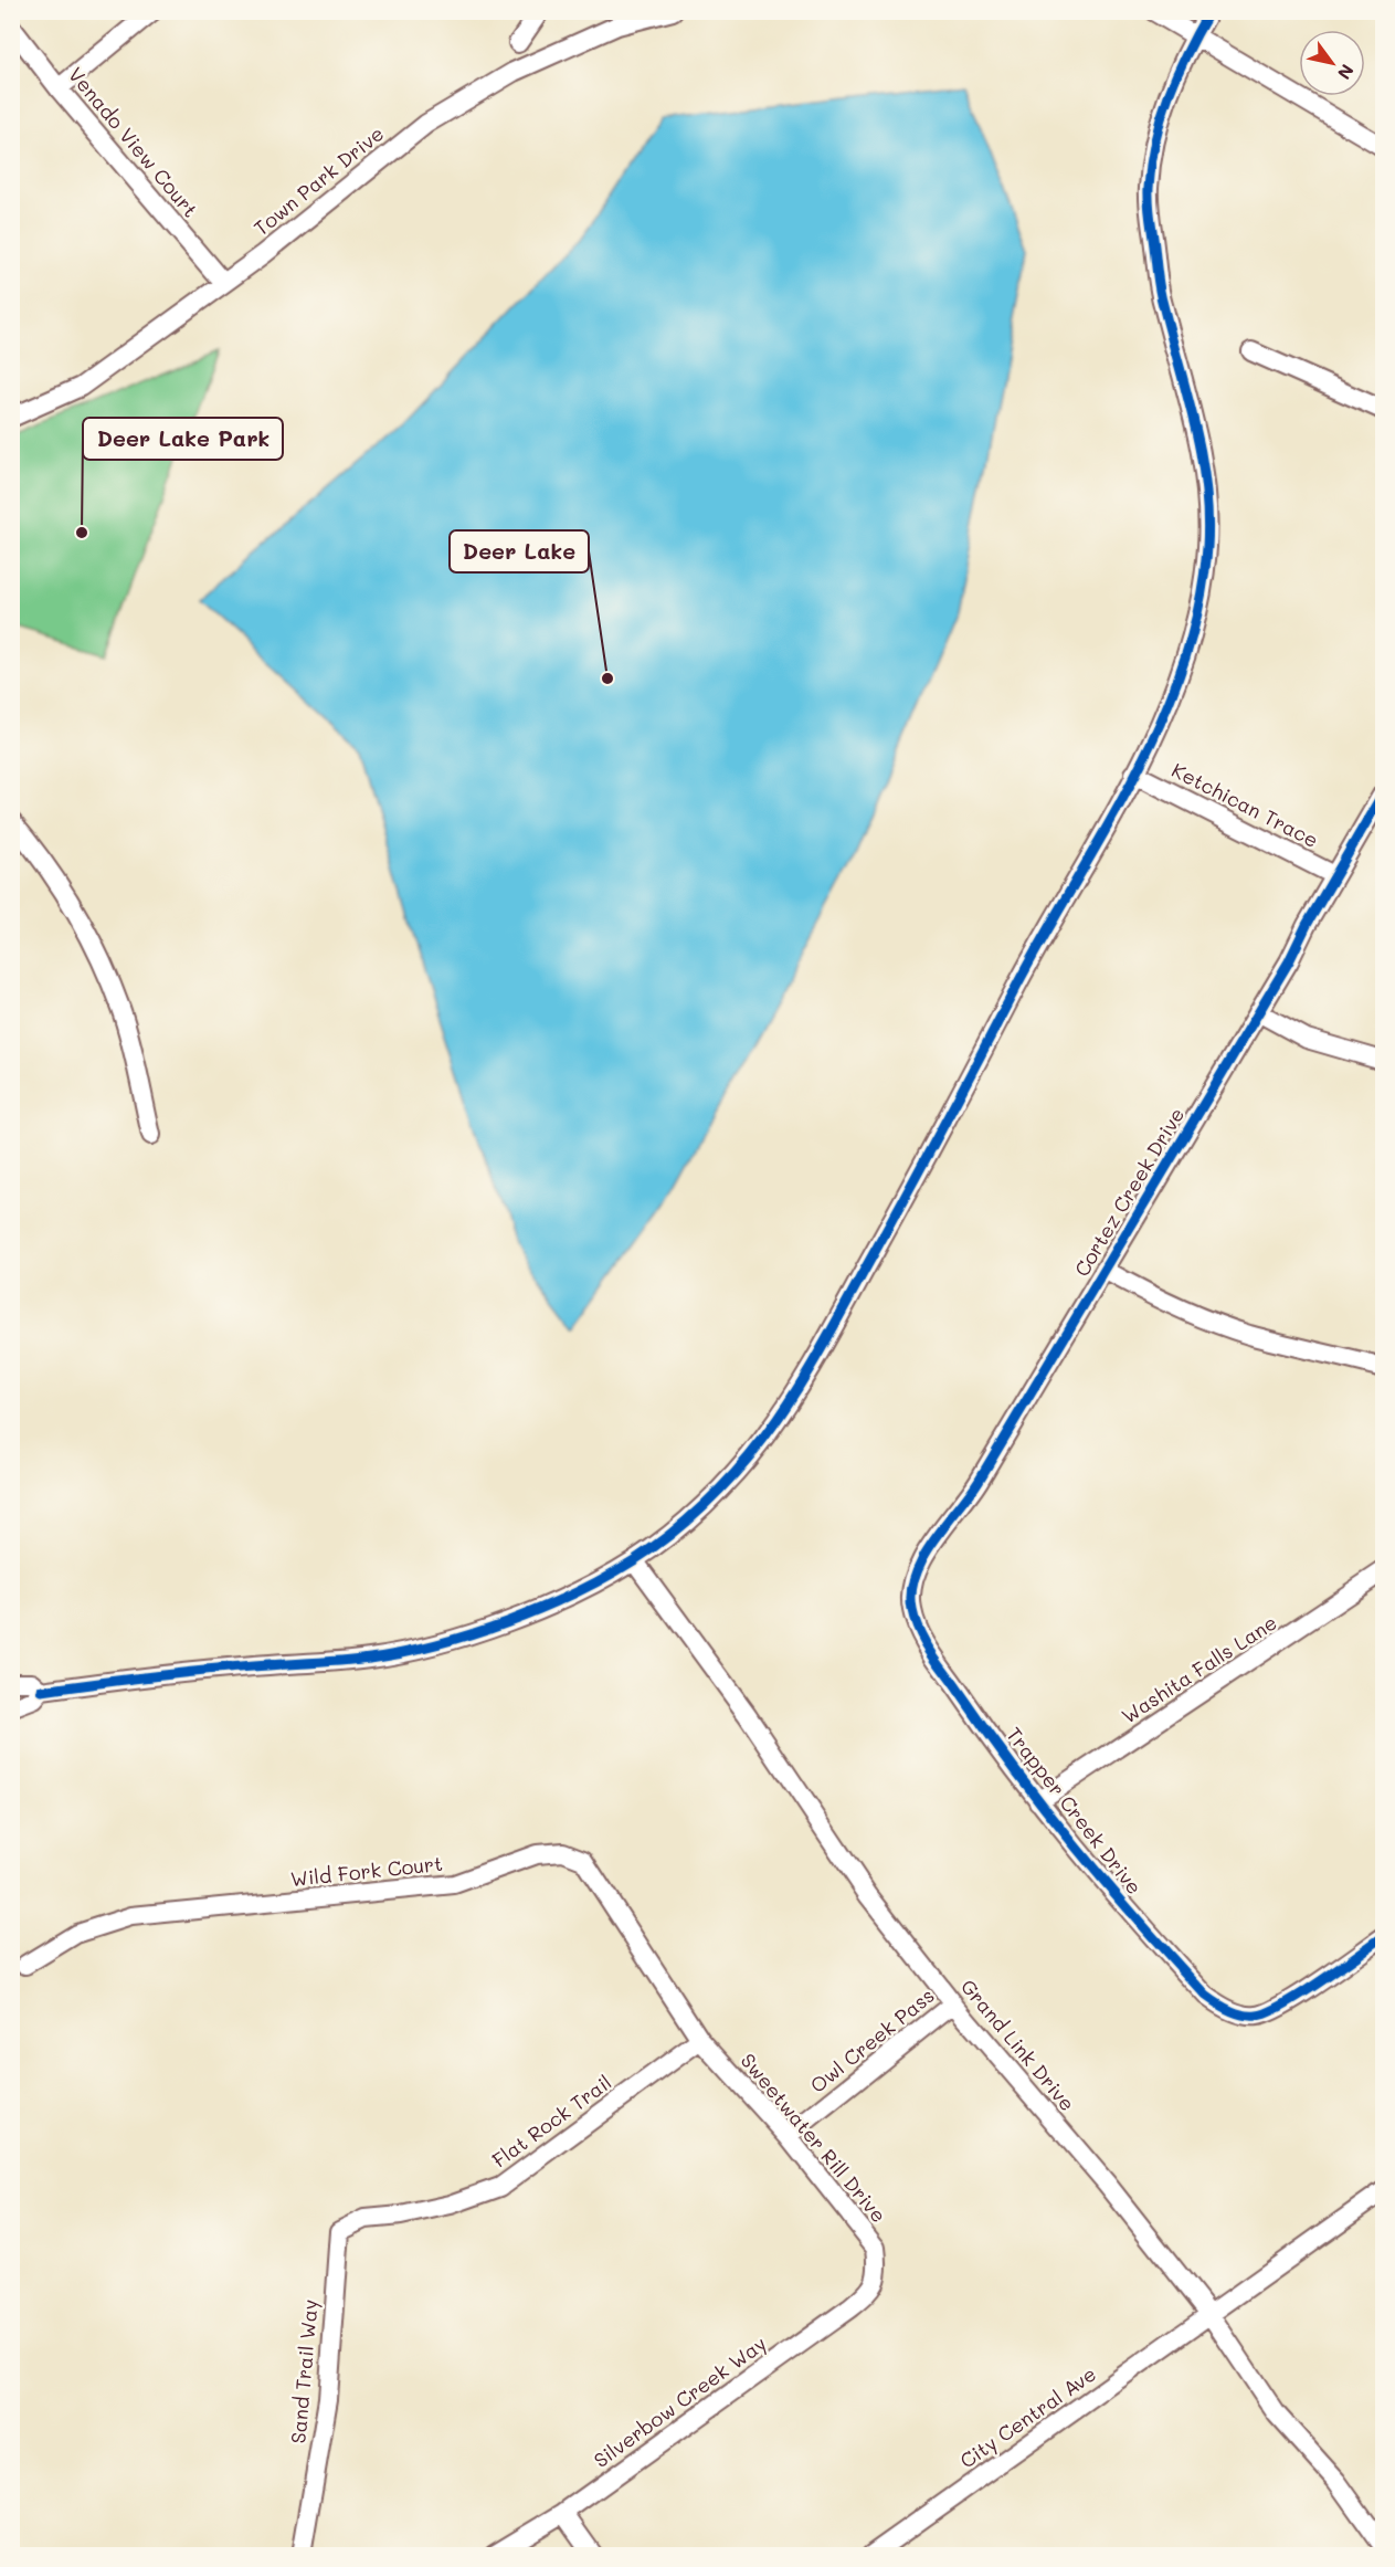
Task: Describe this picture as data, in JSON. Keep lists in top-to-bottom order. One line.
{"streets":{"street":["Venado View Court","Town Park Drive","Ketchican Trace","Cortez Creek Drive","Washita Falls Lane","Trapper Creek Drive","Wild Fork Court","Owl Creek Pass","Grand Link Drive","Flat Rock Trail","Sweetwater Rill Drive","Sand Trail Way","Silverbow Creek Way","City Central Ave"]},"crossings":[["Venado View Court","Town Park Drive"],["Ketchican Trace","Cortez Creek Drive"],["Cortez Creek Drive","Trapper Creek Drive"],["Washita Falls Lane","Trapper Creek Drive"],["Wild Fork Court","Flat Rock Trail"],["Wild Fork Court","Sweetwater Rill Drive"],["Owl Creek Pass","Grand Link Drive"],["Owl Creek Pass","Sweetwater Rill Drive"],["Grand Link Drive","City Central Ave"],["Flat Rock Trail","Sweetwater Rill Drive"],["Flat Rock Trail","Sand Trail Way"],["Sweetwater Rill Drive","Silverbow Creek Way"]],"places":["Deer Lake Park","Deer Lake"],"north":"bottom right"}
